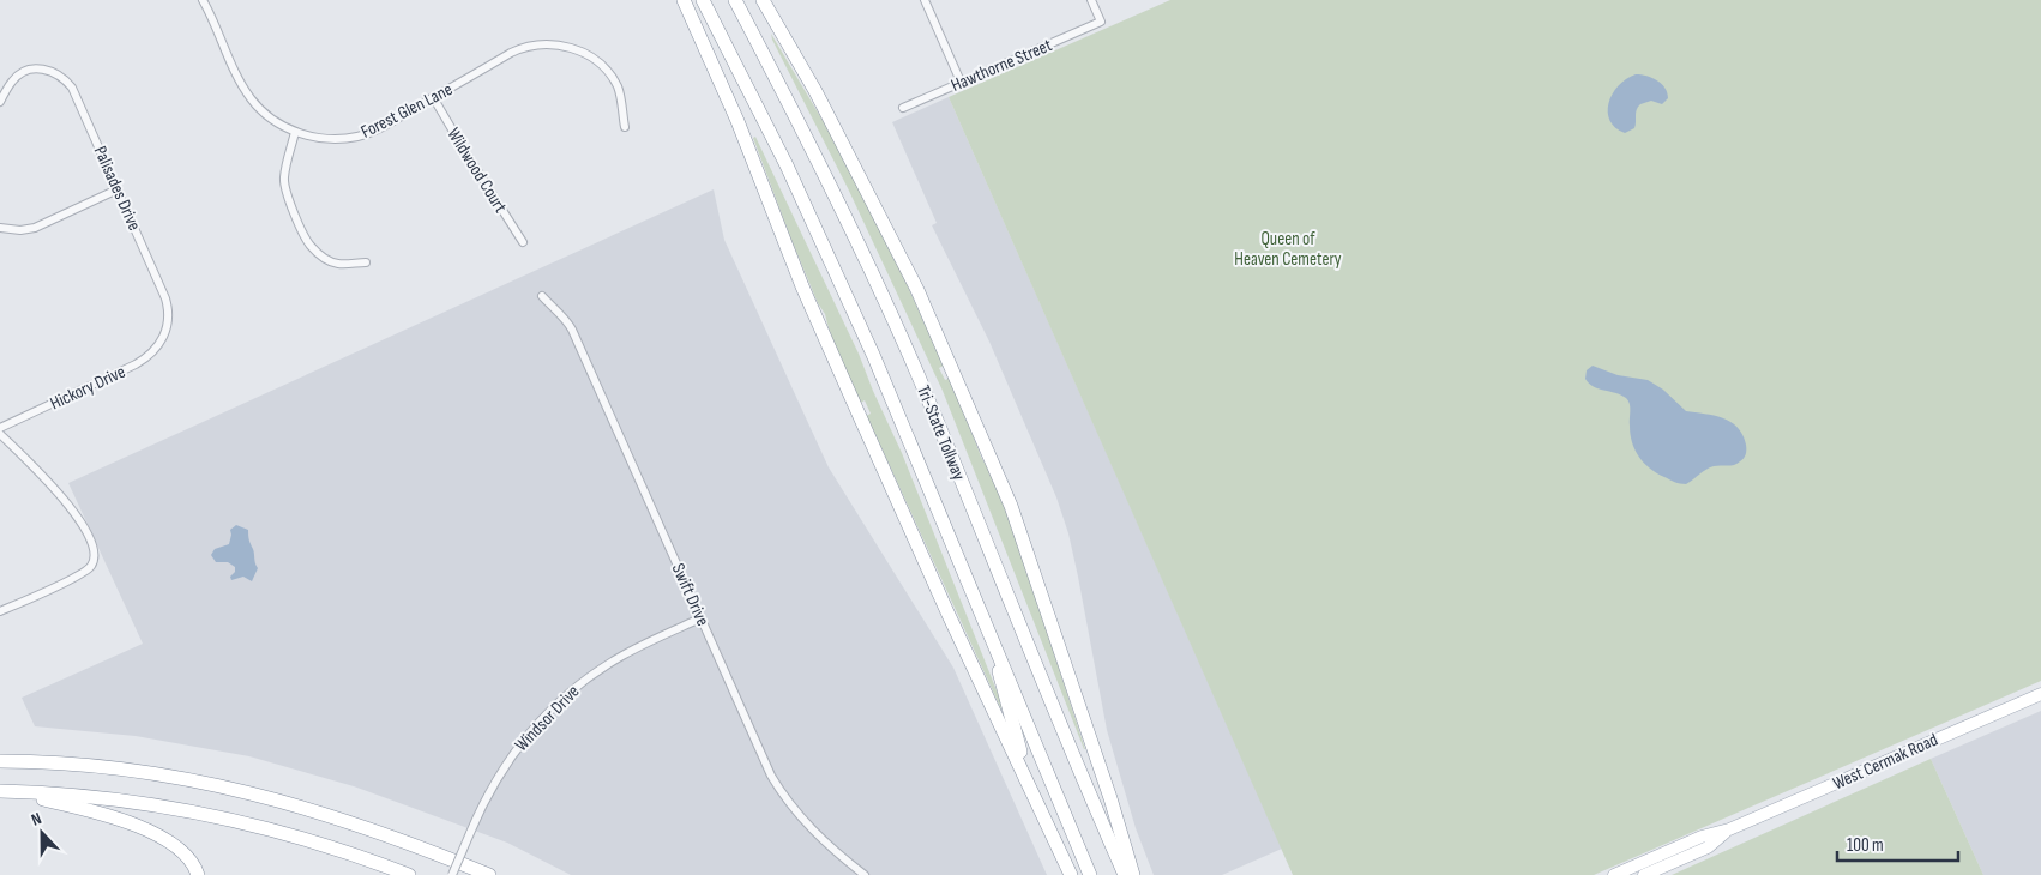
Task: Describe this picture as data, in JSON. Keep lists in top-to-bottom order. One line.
{"streets":{"highway":["Tri-State Tollway"],"main road":["West Cermak Road"],"street":["Hawthorne Street","Forest Glen Lane","Wildwood Court","Palisades Drive","Hickory Drive","Swift Drive","Windsor Drive"]},"crossings":[["Forest Glen Lane","Wildwood Court"],["Palisades Drive","Hickory Drive"],["Swift Drive","Windsor Drive"]],"parks":["Queen of Heaven Cemetery"],"scale_bar":"100 m","north":"top"}
